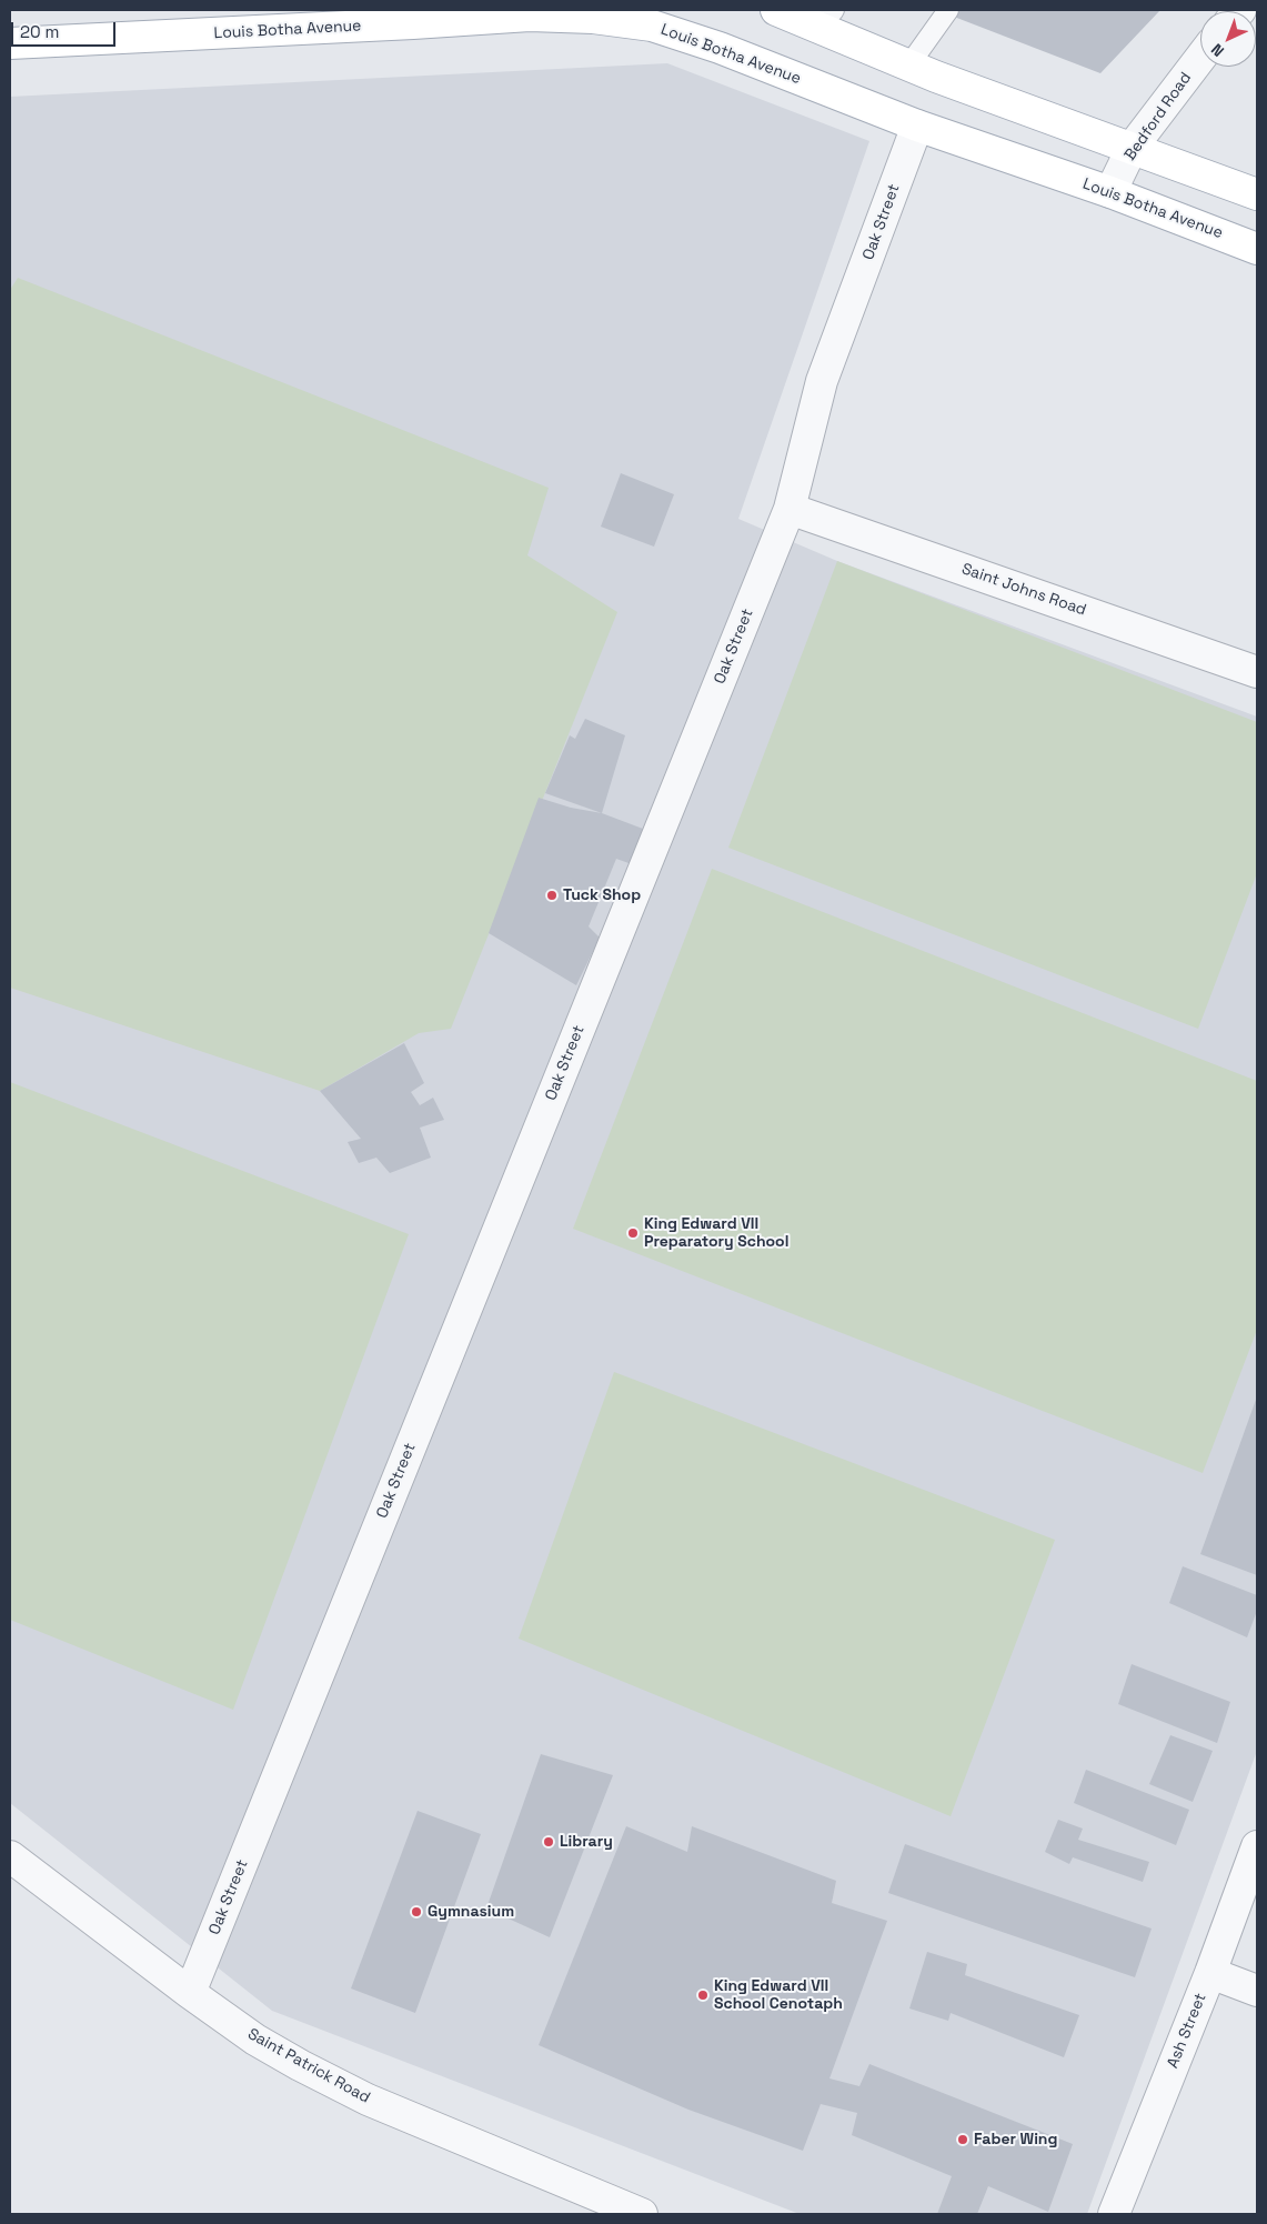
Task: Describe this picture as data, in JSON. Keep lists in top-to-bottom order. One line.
{"streets":{"main road":["Louis Botha Avenue"],"street":["Bedford Road","Oak Street","Saint Johns Road","Ash Street","Saint Patrick Road"]},"crossings":[["Louis Botha Avenue","Bedford Road"],["Louis Botha Avenue","Oak Street"],["Oak Street","Saint Johns Road"],["Oak Street","Saint Patrick Road"]],"places":["Tuck Shop","King Edward VII Preparatory School","Library","Gymnasium","King Edward VII School Cenotaph","Faber Wing"],"scale_bar":"20 m","north":"bottom left"}
